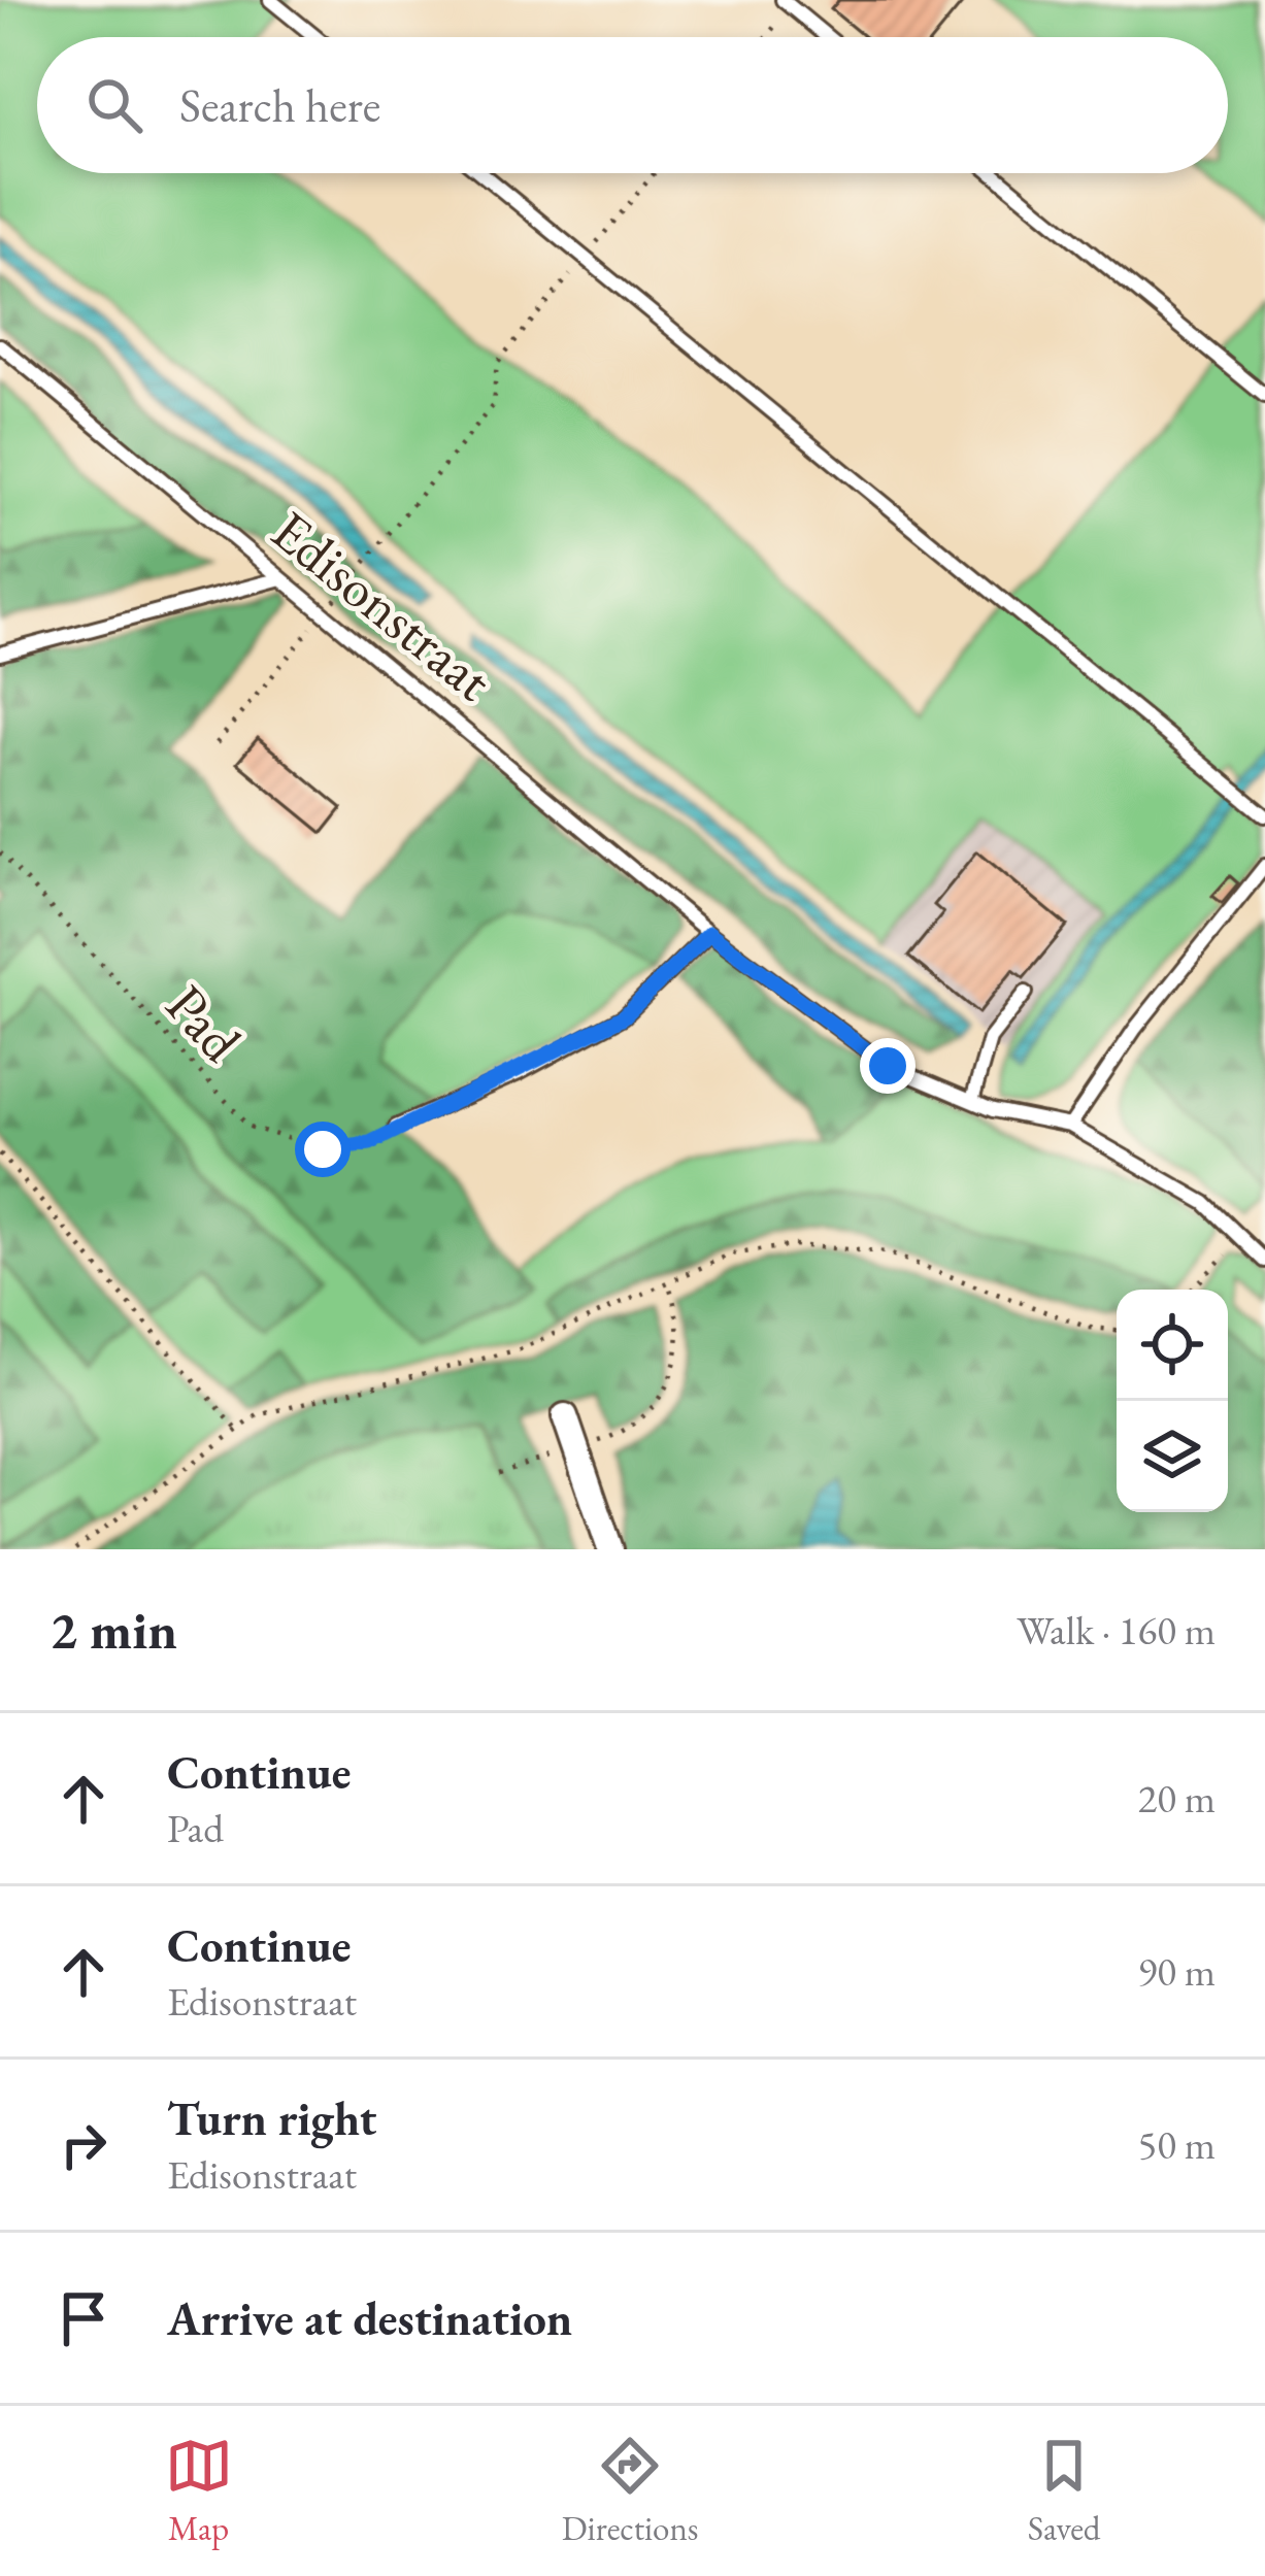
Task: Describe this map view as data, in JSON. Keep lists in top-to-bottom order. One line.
{"streets":{"lane":["Edisonstraat"],"path":["Pad"]},"page":{"search":"Search here","heading":["2 min","Walk · 160 m"],"list":[["Continue","Pad","20 m"],["Continue","Edisonstraat","90 m"],["Turn right","Edisonstraat","50 m"],"Arrive at destination"],"nav":["Map","Directions","Saved"]}}
